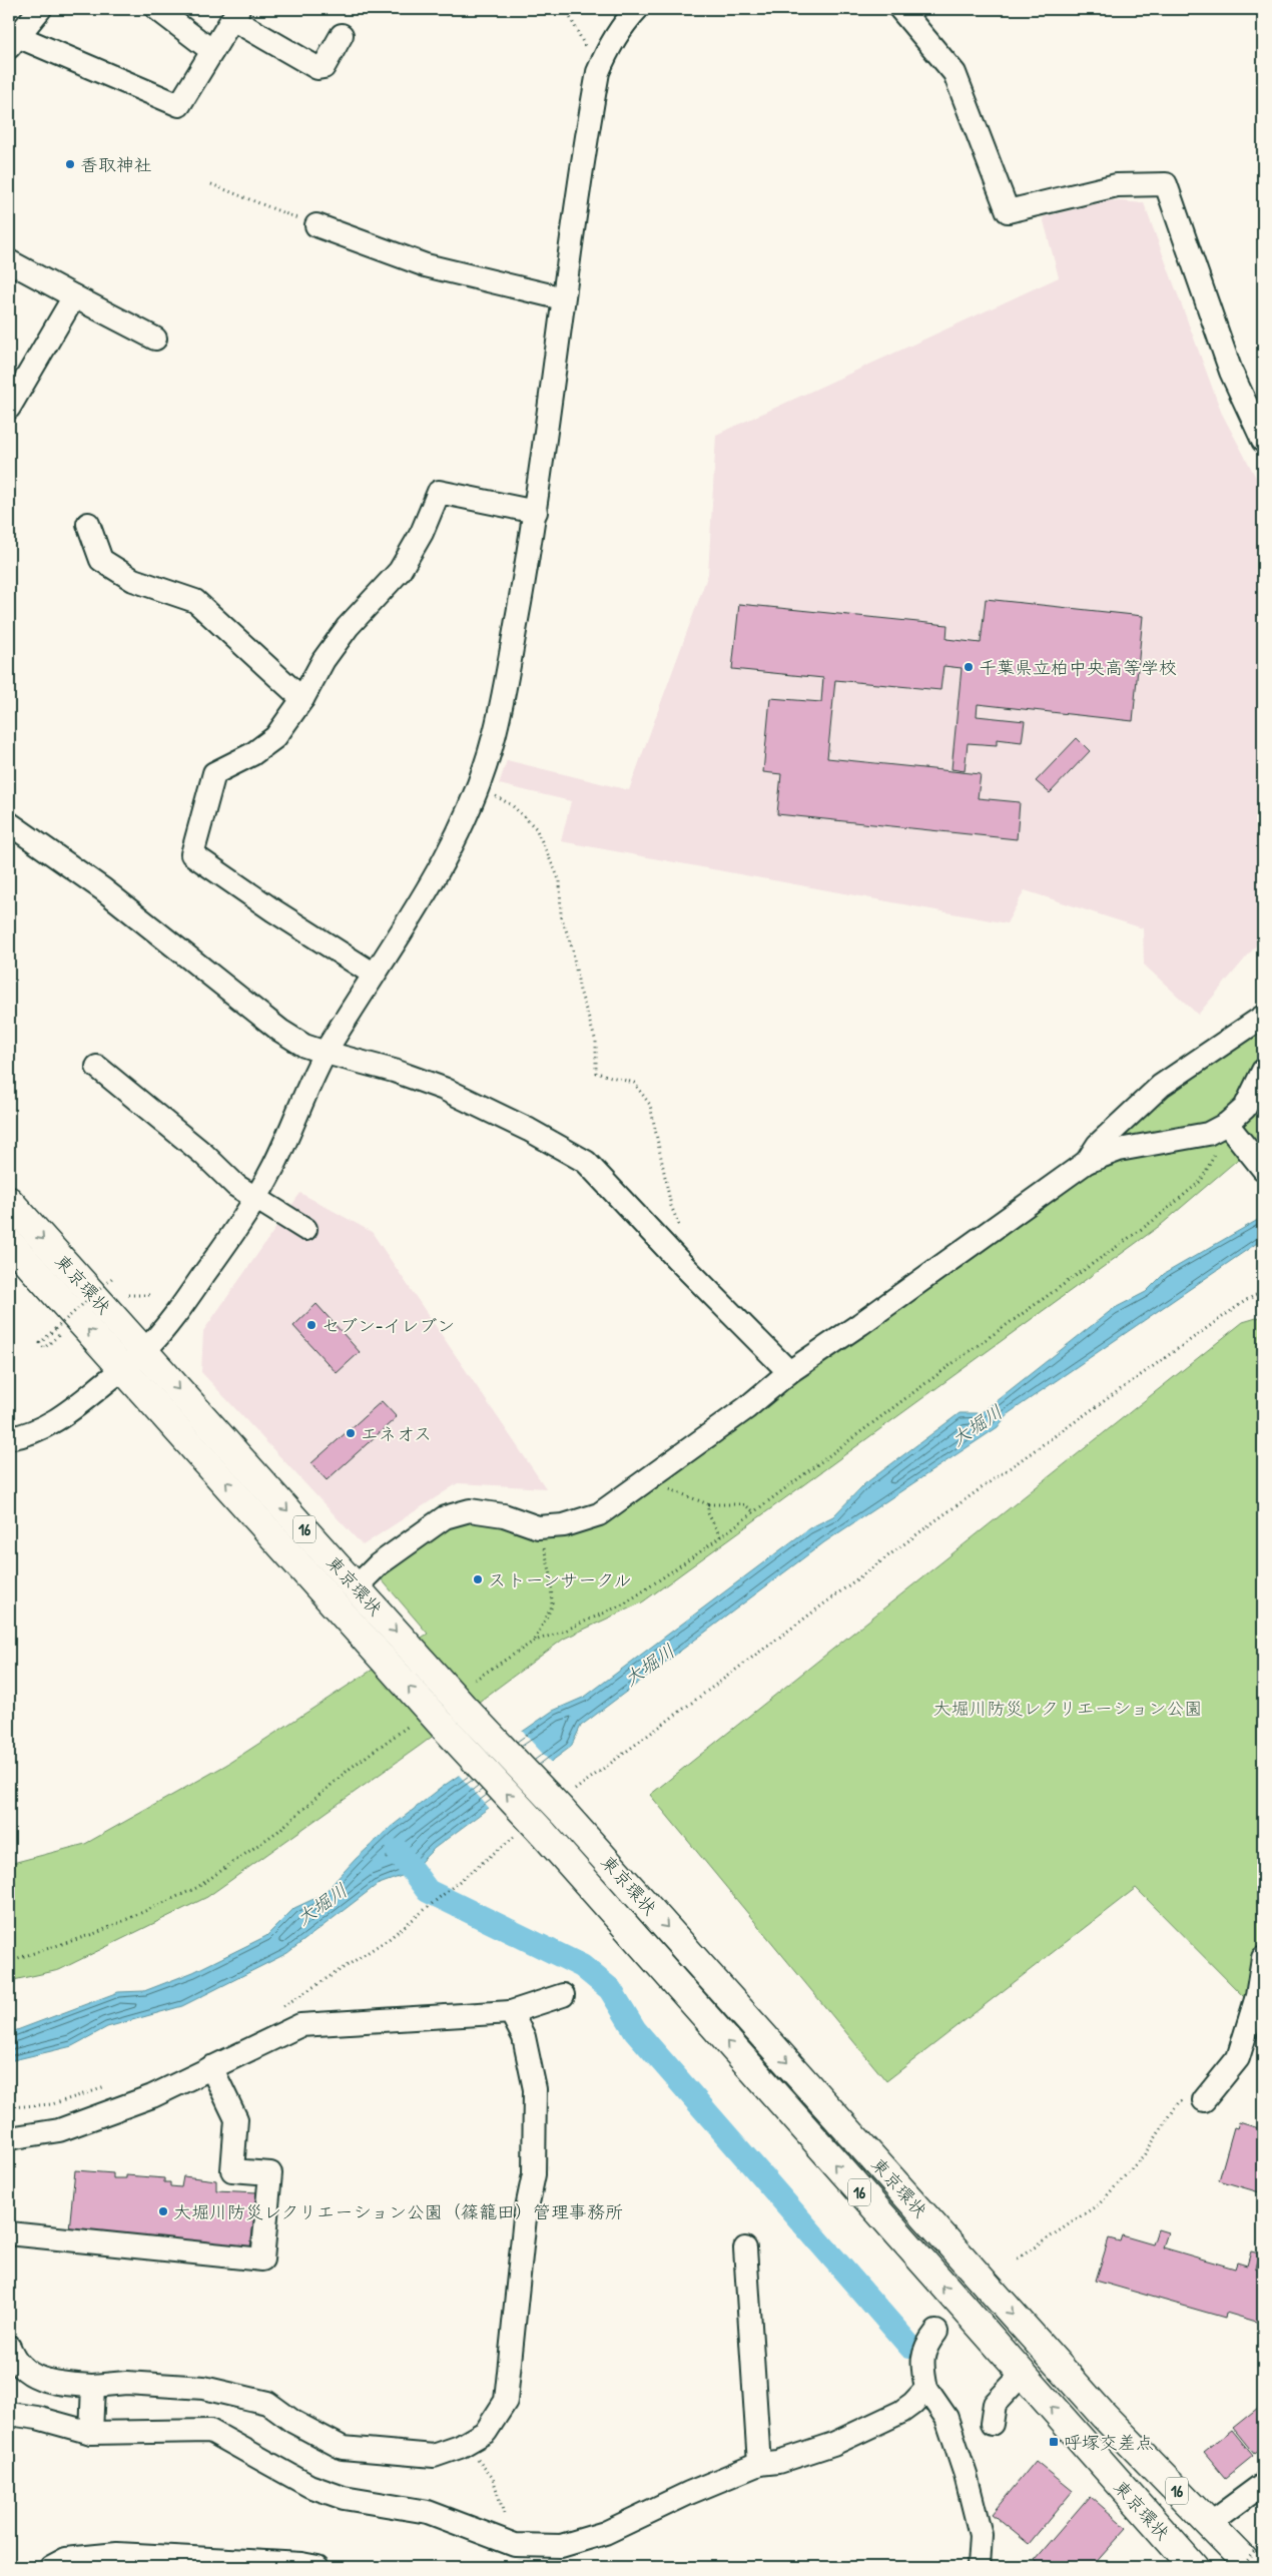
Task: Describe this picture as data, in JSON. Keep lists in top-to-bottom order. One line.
{"streets":{"highway":["東京環状","16"]},"water":["大堀川"],"parks":["大堀川防災レクリエーション公園"],"places":{"other":["香取神社","千葉県立柏中央高等学校","セブン-イレブン","エネオス","ストーンサークル","大堀川防災レクリエーション公園（篠籠田）管理事務所"],"transit":["呼塚交差点"]}}
